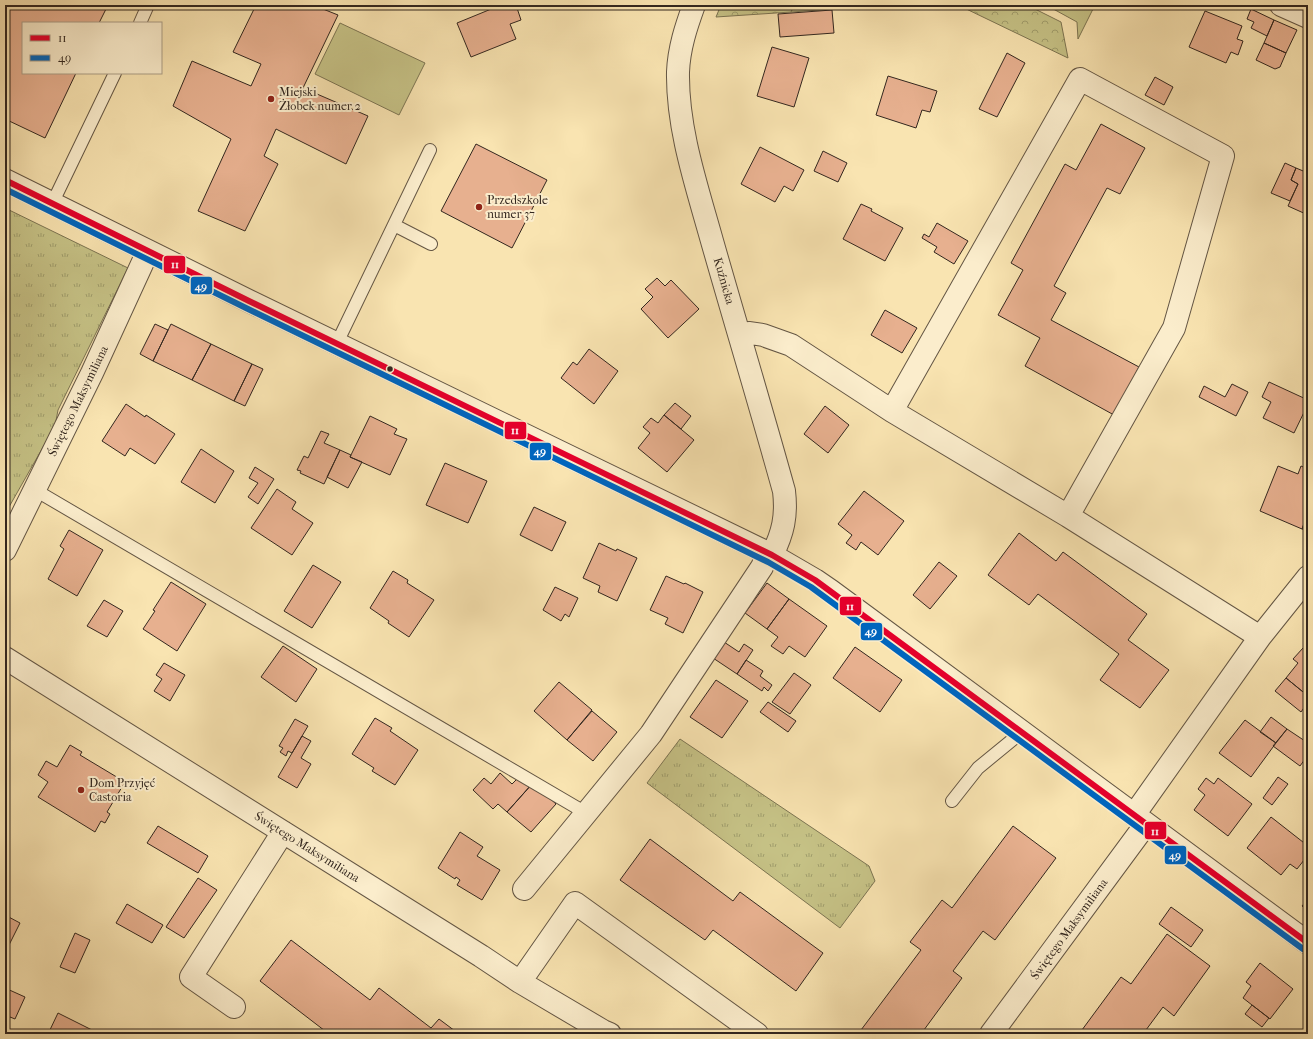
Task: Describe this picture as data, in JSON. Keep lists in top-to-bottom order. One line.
{"streets":{"street":["Kuźnicka","Świętego Maksymiliana"]},"places":["Miejski Żłobek numer 2","Przedszkole numer 37","Dom Przyjęć Castoria"],"lines":["transit line 11","transit line 49"],"legend":["11","49"]}
